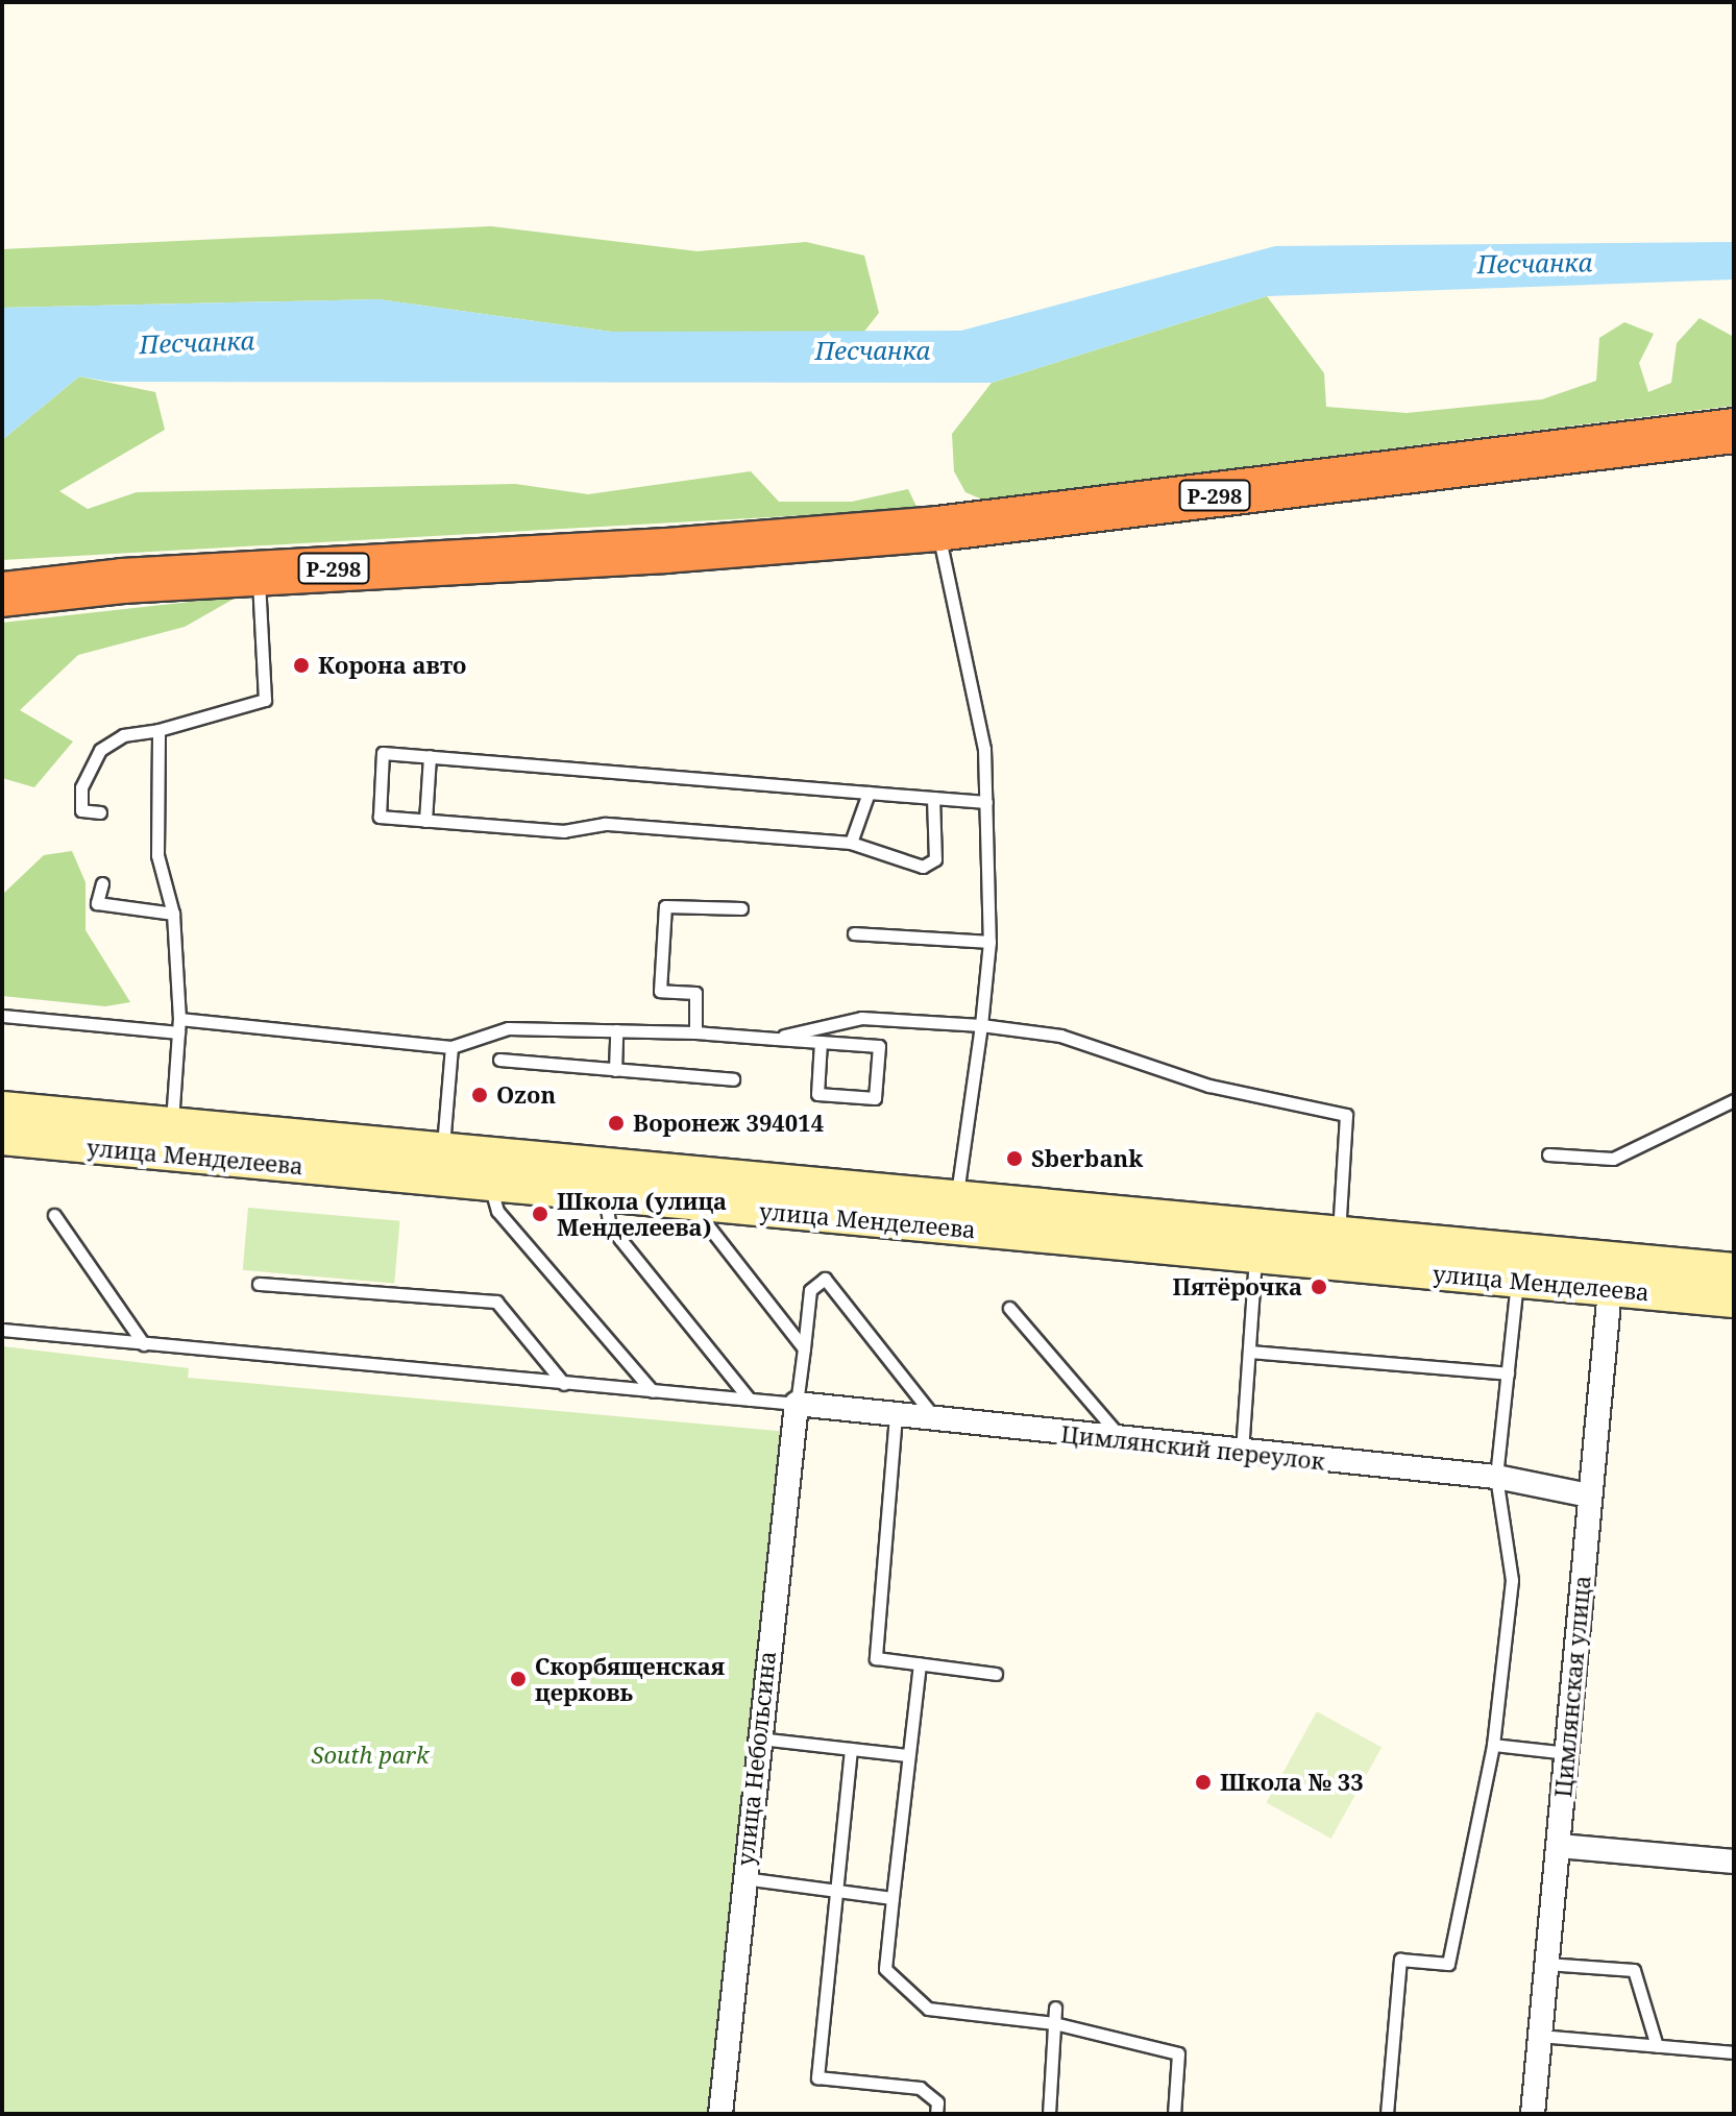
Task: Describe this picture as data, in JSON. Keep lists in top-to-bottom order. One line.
{"streets":{"highway":["Р-298"],"street":["улица Менделеева","Цимлянский переулок","Цимлянская улица","улица Небольсина"]},"crossings":[["улица Менделеева","Цимлянская улица"],["Цимлянский переулок","Цимлянская улица"],["Цимлянский переулок","улица Небольсина"]],"water":["Песчанка"],"parks":["South park"],"places":["Корона авто","Ozon","Воронеж 394014","Sberbank","Школа (улица Менделеева)","Пятёрочка","Скорбященская церковь","Школа № 33"]}
